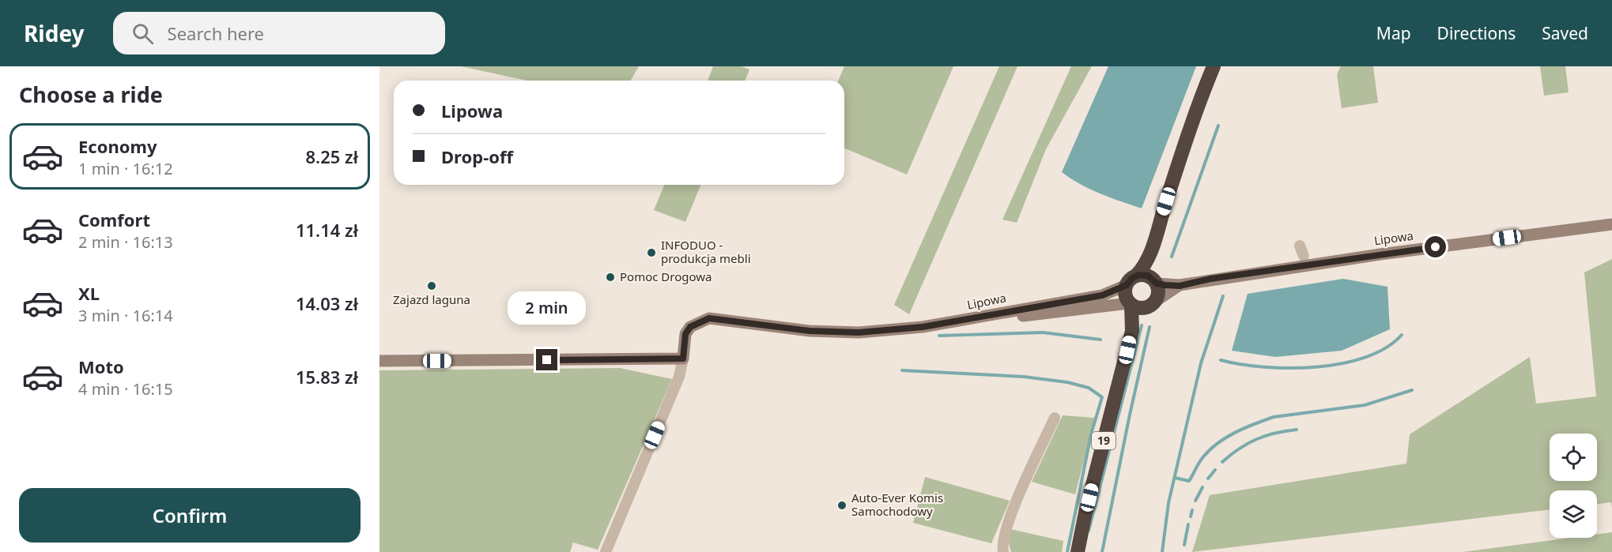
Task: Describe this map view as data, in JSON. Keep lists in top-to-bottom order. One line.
{"streets":{"highway":["19"],"main road":["Lipowa"]},"crossings":[["Lipowa","19"]],"places":["INFODUO - produkcja mebli","Pomoc Drogowa","Zajazd laguna","Auto-Ever Komis Samochodowy"],"page":{"header":"Ridey","search":"Search here","nav":["Map","Directions","Saved"],"heading":"Choose a ride","banner":["Lipowa","Drop-off"],"list":[{"name":"Economy","note":"1 min · 16:12","value":"8.25 zł"},{"name":"Comfort","note":"2 min · 16:13","value":"11.14 zł"},{"name":"XL","note":"3 min · 16:14","value":"14.03 zł"},{"name":"Moto","note":"4 min · 16:15","value":"15.83 zł"}],"bubble":"2 min","buttons":"Confirm"}}
